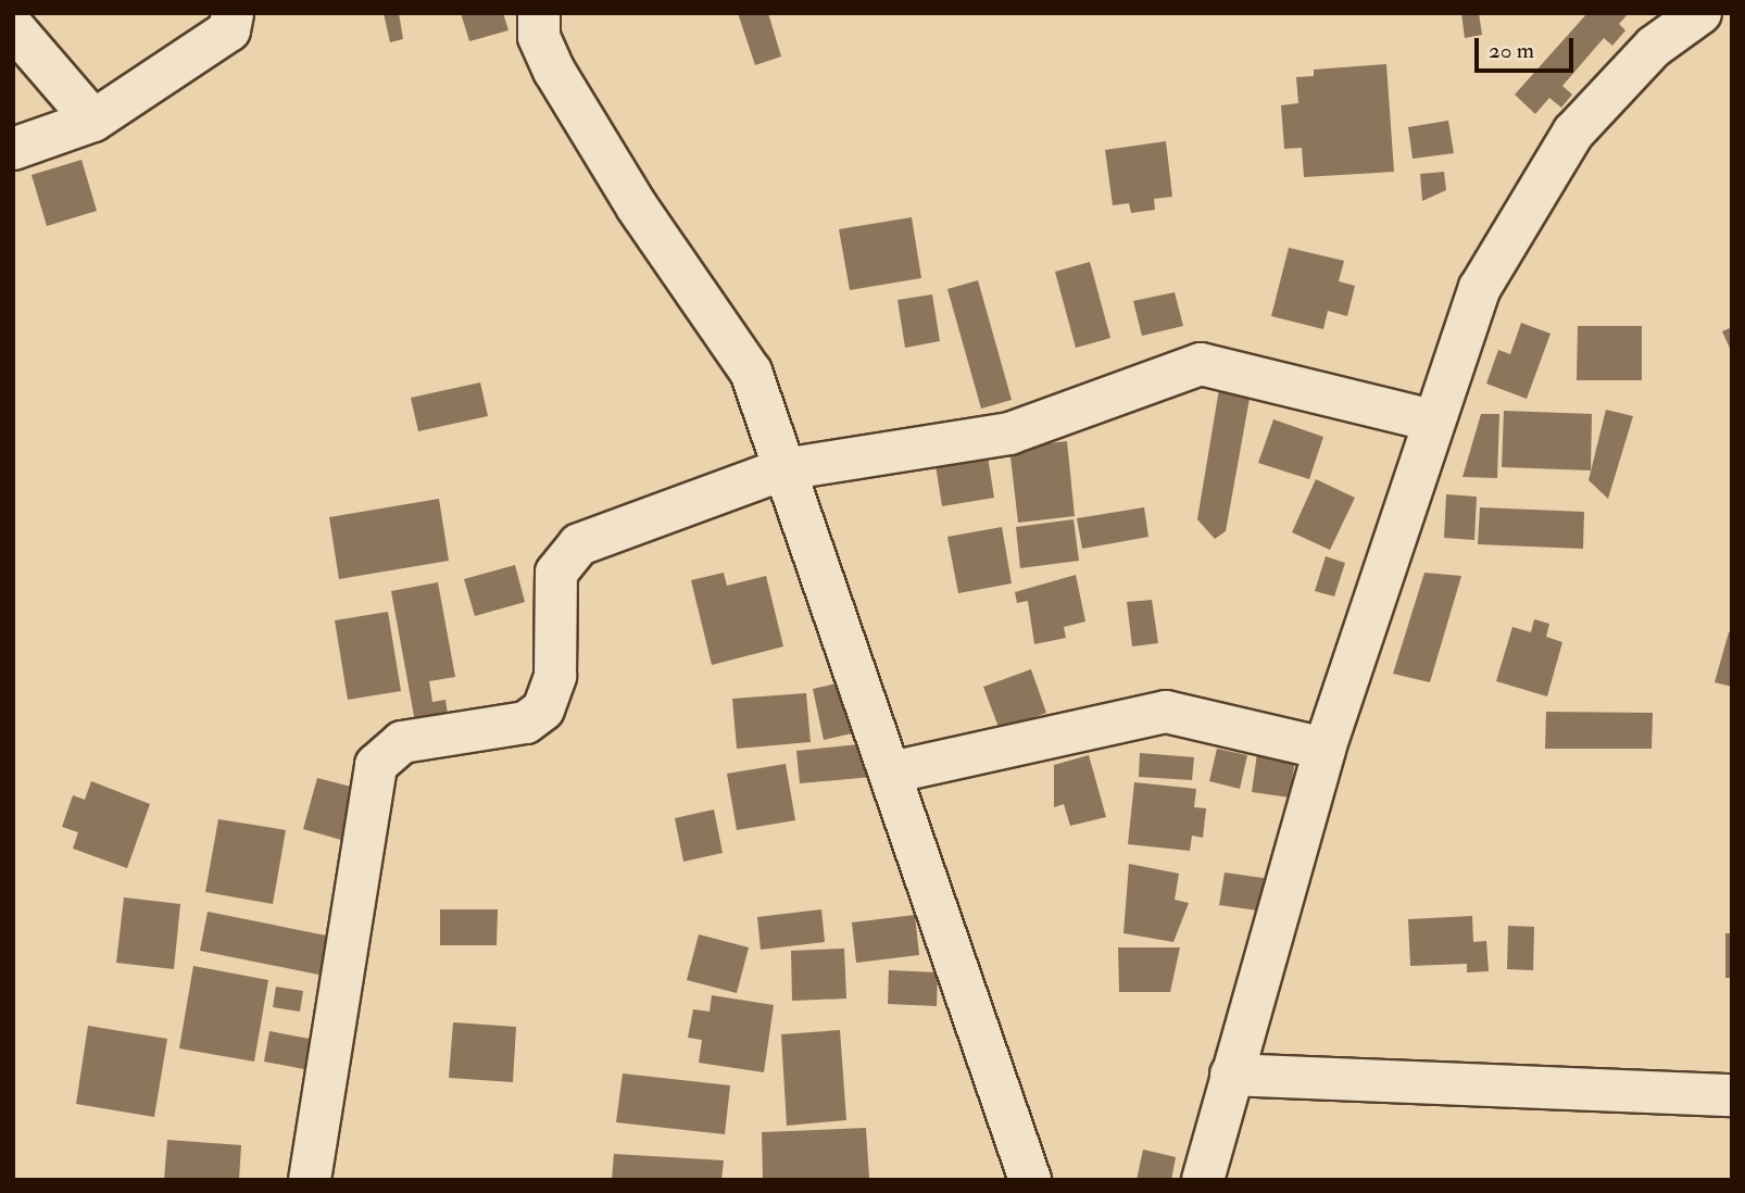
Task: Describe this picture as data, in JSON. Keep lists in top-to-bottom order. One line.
{"scale_bar":"20 m"}
